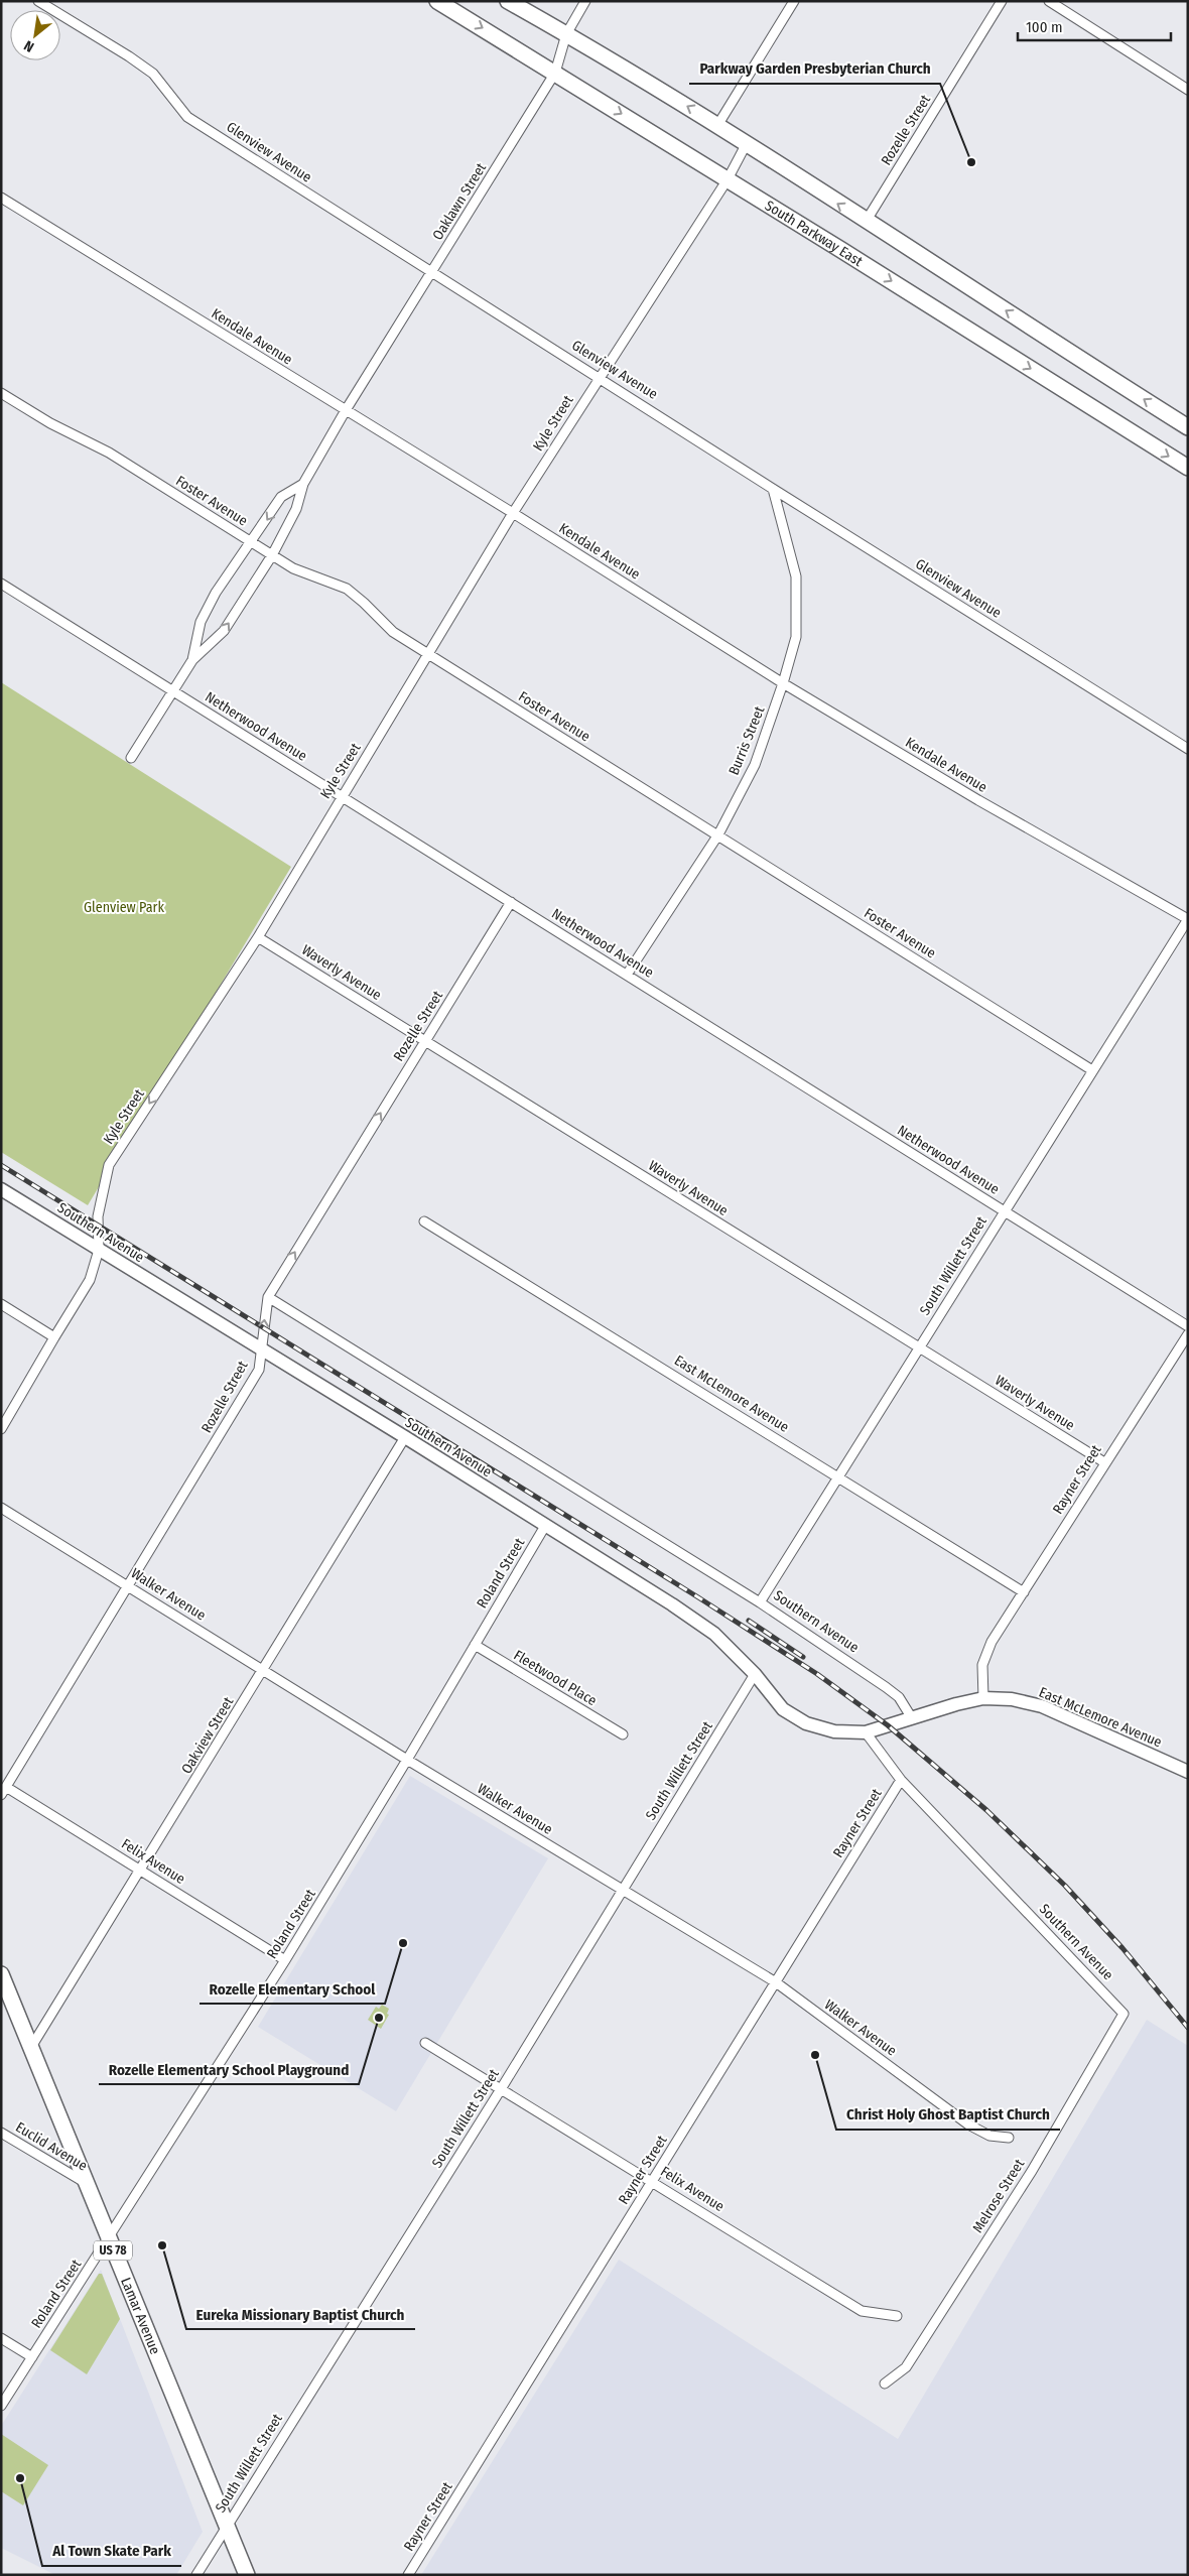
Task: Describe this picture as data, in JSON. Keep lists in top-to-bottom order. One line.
{"streets":{"main road":["South Parkway East","Southern Avenue","East McLemore Avenue","US 78","Lamar Avenue"],"street":["Rozelle Street","Glenview Avenue","Oaklawn Street","Kendale Avenue","Kyle Street","Foster Avenue","Netherwood Avenue","Burris Street","Waverly Avenue","South Willett Street","Rayner Street","Roland Street","Walker Avenue","Fleetwood Place","Oakview Street","Felix Avenue","Euclid Avenue","Melrose Street"]},"crossings":[["Rozelle Street","Netherwood Avenue"],["Rozelle Street","Waverly Avenue"],["Rozelle Street","Southern Avenue"],["Rozelle Street","Walker Avenue"],["Rozelle Street","Felix Avenue"],["Glenview Avenue","Oaklawn Street"],["Glenview Avenue","Kyle Street"],["Glenview Avenue","Burris Street"],["Oaklawn Street","South Parkway East"],["Oaklawn Street","Kendale Avenue"],["Oaklawn Street","Foster Avenue"],["South Parkway East","Kyle Street"],["Kendale Avenue","Kyle Street"],["Kendale Avenue","Burris Street"],["Kendale Avenue","South Willett Street"],["Kyle Street","Foster Avenue"],["Kyle Street","Netherwood Avenue"],["Kyle Street","Waverly Avenue"],["Kyle Street","Southern Avenue"],["Foster Avenue","Burris Street"],["Foster Avenue","South Willett Street"],["Netherwood Avenue","Burris Street"],["Netherwood Avenue","South Willett Street"],["Waverly Avenue","South Willett Street"],["Waverly Avenue","Rayner Street"],["Southern Avenue","South Willett Street"],["Southern Avenue","East McLemore Avenue"],["Southern Avenue","Rayner Street"],["Southern Avenue","Roland Street"],["Southern Avenue","Oakview Street"],["Southern Avenue","Melrose Street"],["South Willett Street","East McLemore Avenue"],["South Willett Street","Walker Avenue"],["South Willett Street","Felix Avenue"],["South Willett Street","Lamar Avenue"],["East McLemore Avenue","Rayner Street"],["Rayner Street","Walker Avenue"],["Rayner Street","Felix Avenue"],["Roland Street","Walker Avenue"],["Roland Street","Fleetwood Place"],["Roland Street","Felix Avenue"],["Roland Street","Lamar Avenue"],["Walker Avenue","Oakview Street"],["Oakview Street","Felix Avenue"],["Oakview Street","Lamar Avenue"],["Euclid Avenue","Lamar Avenue"]],"parks":["Glenview Park"],"places":["Parkway Garden Presbyterian Church","Rozelle Elementary School","Rozelle Elementary School Playground","Christ Holy Ghost Baptist Church","Eureka Missionary Baptist Church","Al Town Skate Park"],"scale_bar":"100 m","north":"bottom left"}
